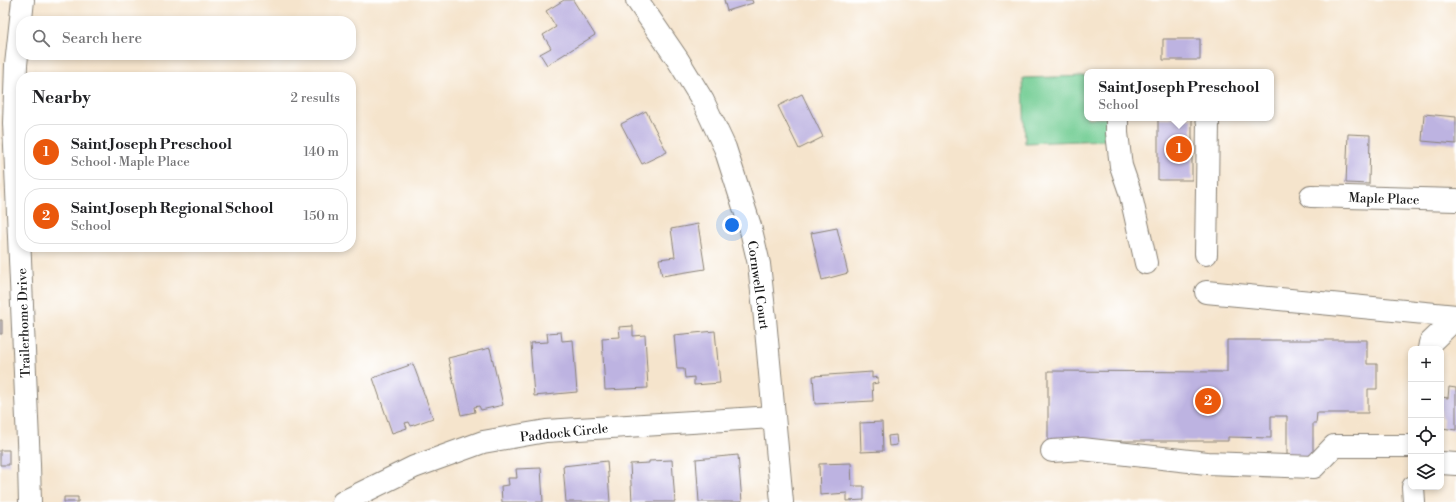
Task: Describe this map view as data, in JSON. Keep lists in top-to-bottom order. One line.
{"streets":{"street":["Maple Place","Cornwell Court","Trailerhome Drive","Paddock Circle"]},"crossings":[["Cornwell Court","Paddock Circle"]],"page":{"search":"Search here","popup":["Saint Joseph Preschool","School"],"heading":["Nearby","2 results"],"list":[{"mark":"1","name":"Saint Joseph Preschool","note":"School · Maple Place","value":"140 m"},{"mark":"2","name":"Saint Joseph Regional School","note":"School","value":"150 m"}],"pins":["1","2"],"map_buttons":["+","−"]}}
